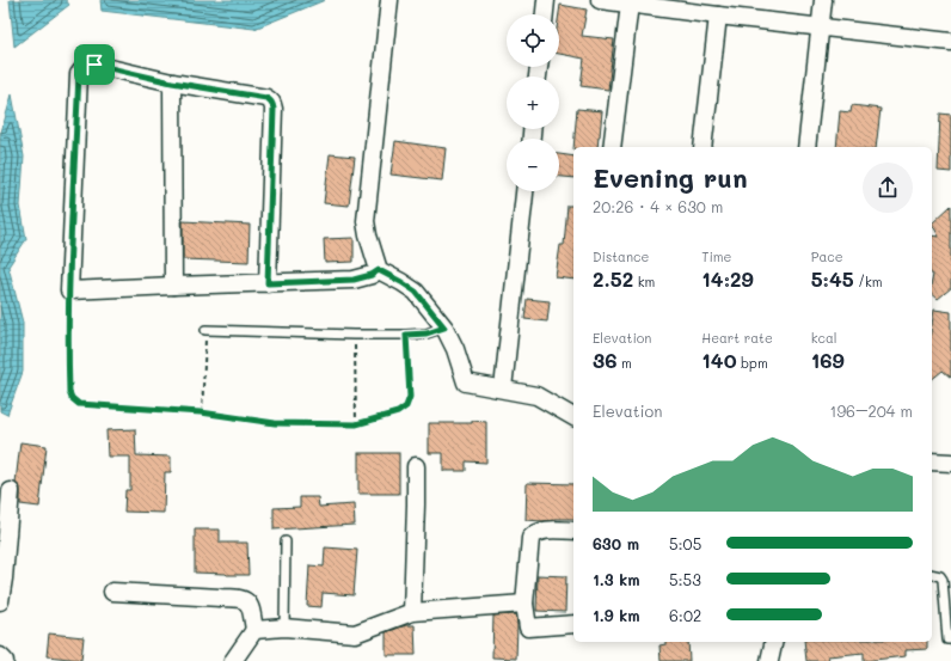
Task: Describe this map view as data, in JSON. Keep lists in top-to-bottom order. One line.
{"page":{"map_buttons":["+","−"],"heading":["Evening run","20:26 · 4 × 630 m"],"stats":[["Distance","2.52 km"],["Time","14:29"],["Pace","5:45 /km"],["Elevation","36 m"],["Heart rate","140 bpm"],["kcal","169"]],"chart":["Elevation","196–204 m"],"list":[{"name":"630 m","note":"5:05"},{"name":"1.3 km","note":"5:53"},{"name":"1.9 km","note":"6:02"}]}}
